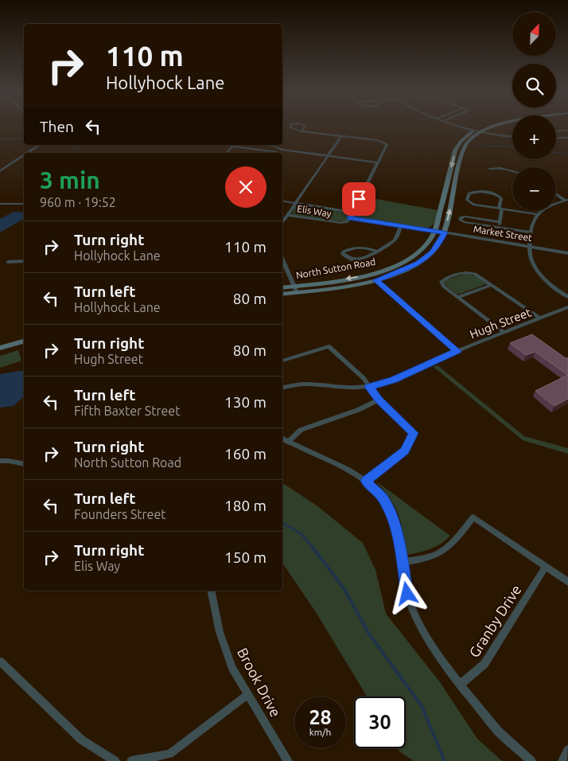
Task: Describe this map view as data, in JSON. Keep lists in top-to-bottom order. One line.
{"streets":{"main road":["North Sutton Road"],"street":["Elis Way","Market Street","Hugh Street","Granby Drive","Brook Drive"]},"crossings":[["Elis Way","Market Street"],["Elis Way","North Sutton Road"],["Market Street","North Sutton Road"]],"north":"top right","page":{"map_buttons":["+","−"],"turn":["110 m","Hollyhock Lane"],"then":"Then","heading":["3 min","960 m · 19:52"],"list":[{"name":"Turn right","note":"Hollyhock Lane","value":"110 m"},{"name":"Turn left","note":"Hollyhock Lane","value":"80 m"},{"name":"Turn right","note":"Hugh Street","value":"80 m"},{"name":"Turn left","note":"Fifth Baxter Street","value":"130 m"},{"name":"Turn right","note":"North Sutton Road","value":"160 m"},{"name":"Turn left","note":"Founders Street","value":"180 m"},{"name":"Turn right","note":"Elis Way","value":"150 m"}],"speed":"28 km/h","limit":"30"}}
